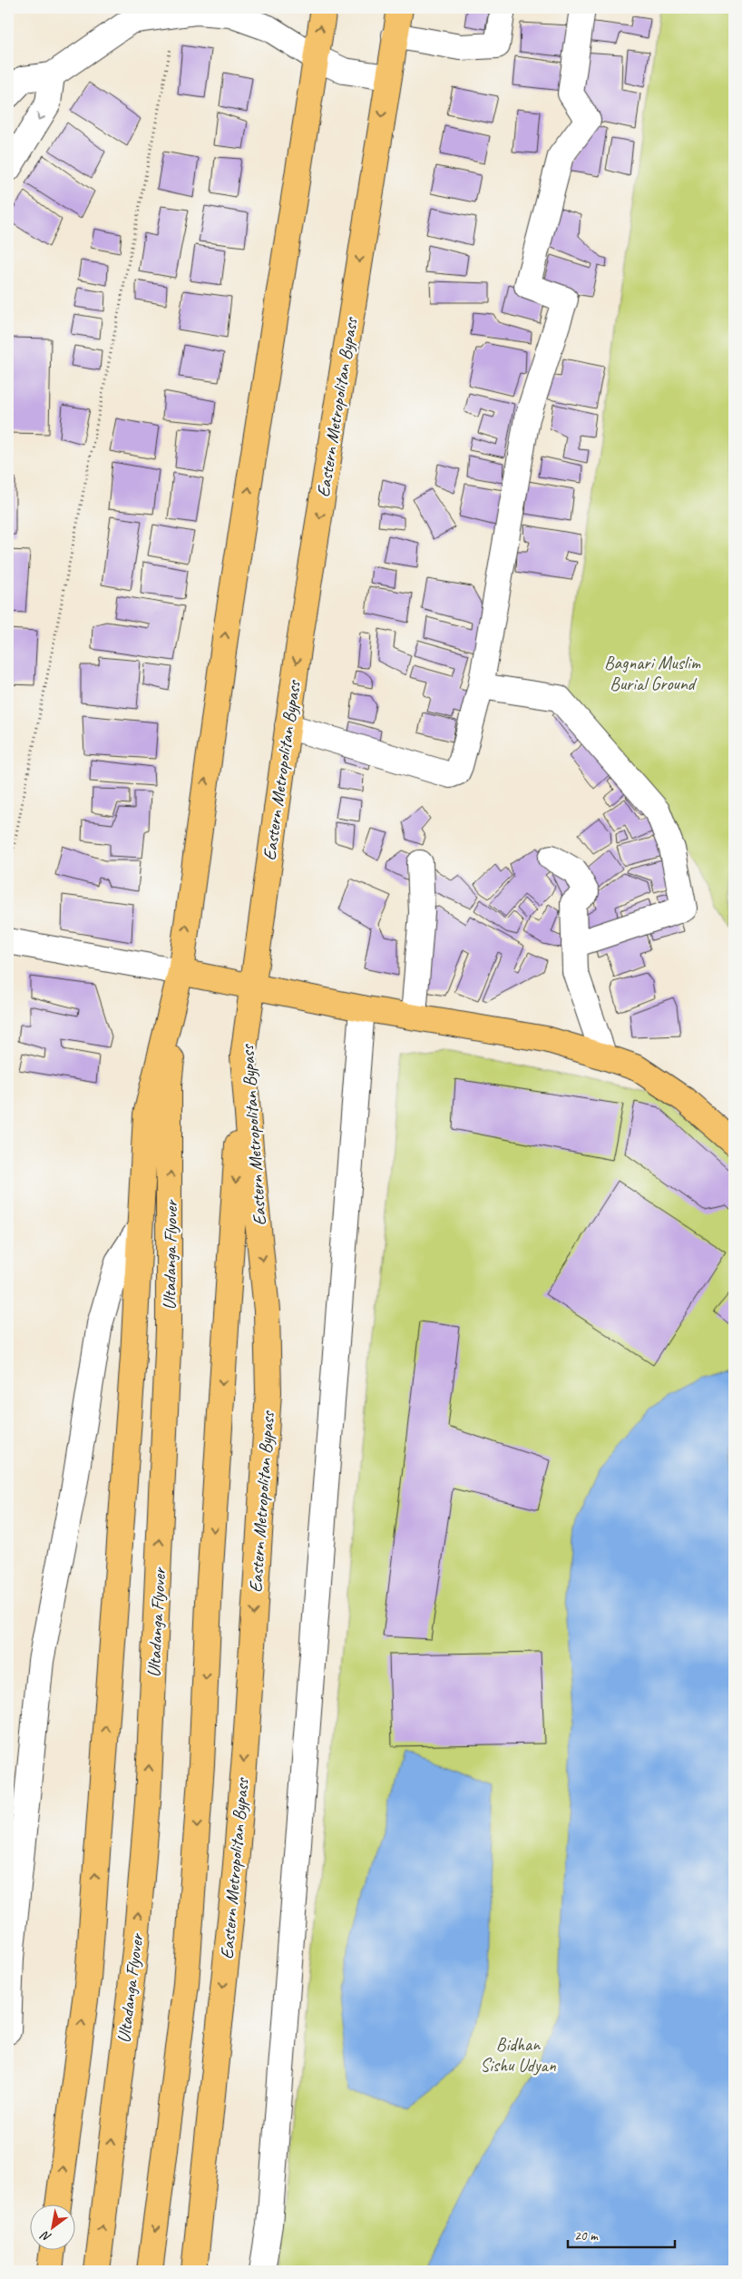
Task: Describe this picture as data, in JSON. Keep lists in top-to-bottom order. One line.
{"streets":{"main road":["Eastern Metropolitan Bypass","Ultadanga Flyover"]},"parks":["Bagnari Muslim Burial Ground","Bidhan Sishu Udyan"],"scale_bar":"20 m","north":"bottom left"}
